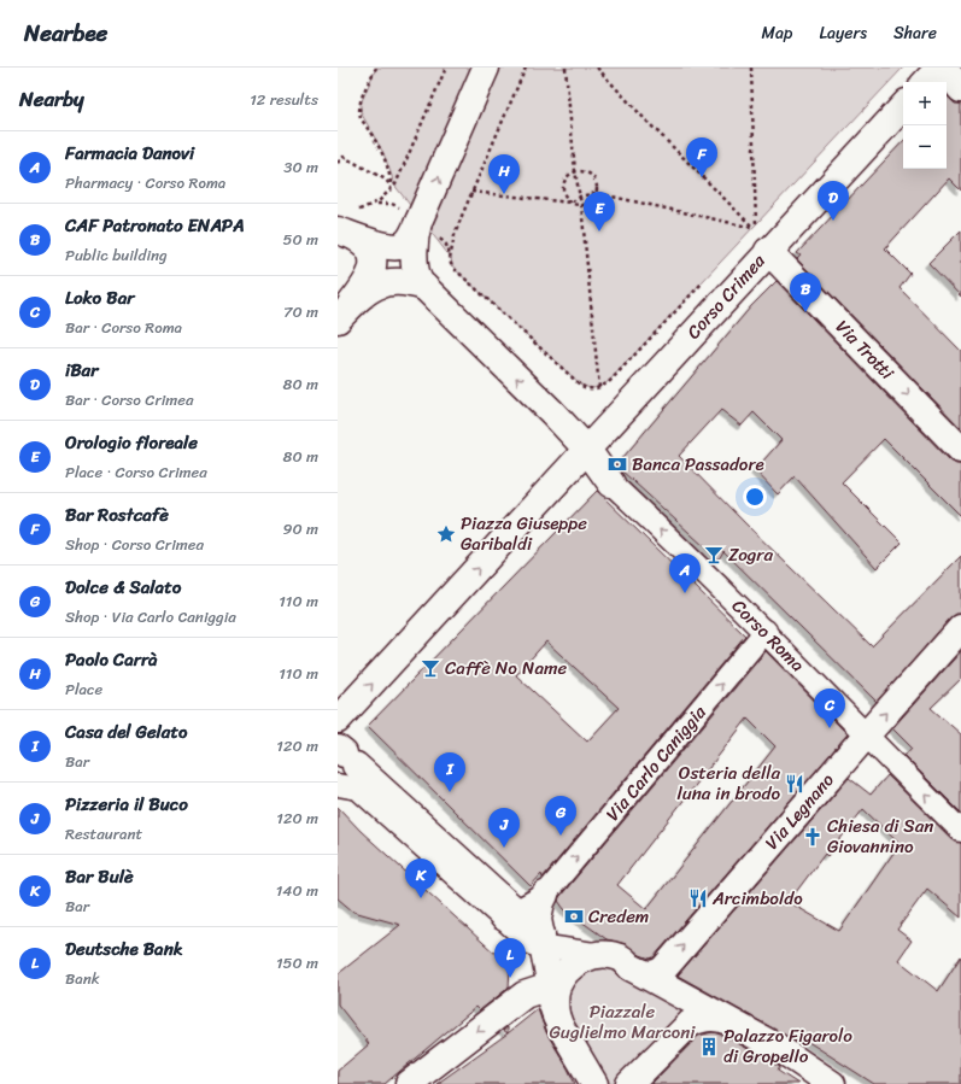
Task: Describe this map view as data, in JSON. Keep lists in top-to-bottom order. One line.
{"streets":{"street":["Corso Crimea","Via Trotti","Corso Roma","Via Carlo Caniggia","Via Legnano"]},"crossings":[["Corso Crimea","Via Trotti"],["Corso Roma","Via Carlo Caniggia"],["Corso Roma","Via Legnano"]],"one_way":["Corso Crimea","Via Trotti","Corso Roma","Via Carlo Caniggia","Via Legnano"],"parks":["Piazzale Guglielmo Marconi"],"places":{"bank":["Banca Passadore","Credem"],"place":["Piazza Giuseppe Garibaldi"],"bar":["Zogra","Caffè No Name"],"restaurant":["Osteria della luna in brodo","Arcimboldo"],"church":["Chiesa di San Giovannino"],"building":["Palazzo Figarolo di Gropello"]},"page":{"header":"Nearbee","nav":["Map","Layers","Share"],"heading":["Nearby","12 results"],"map_buttons":["+","−"],"list":[{"mark":"A","name":"Farmacia Danovi","note":"Pharmacy · Corso Roma","value":"30 m"},{"mark":"B","name":"CAF Patronato ENAPA","note":"Public building","value":"50 m"},{"mark":"C","name":"Loko Bar","note":"Bar · Corso Roma","value":"70 m"},{"mark":"D","name":"iBar","note":"Bar · Corso Crimea","value":"80 m"},{"mark":"E","name":"Orologio floreale","note":"Place · Corso Crimea","value":"80 m"},{"mark":"F","name":"Bar Rostcafè","note":"Shop · Corso Crimea","value":"90 m"},{"mark":"G","name":"Dolce & Salato","note":"Shop · Via Carlo Caniggia","value":"110 m"},{"mark":"H","name":"Paolo Carrà","note":"Place","value":"110 m"},{"mark":"I","name":"Casa del Gelato","note":"Bar","value":"120 m"},{"mark":"J","name":"Pizzeria il Buco","note":"Restaurant","value":"120 m"},{"mark":"K","name":"Bar Bulè","note":"Bar","value":"140 m"},{"mark":"L","name":"Deutsche Bank","note":"Bank","value":"150 m"}],"pins":["F","H","D","E","B","A","C","I","G","J","K","L"]}}
